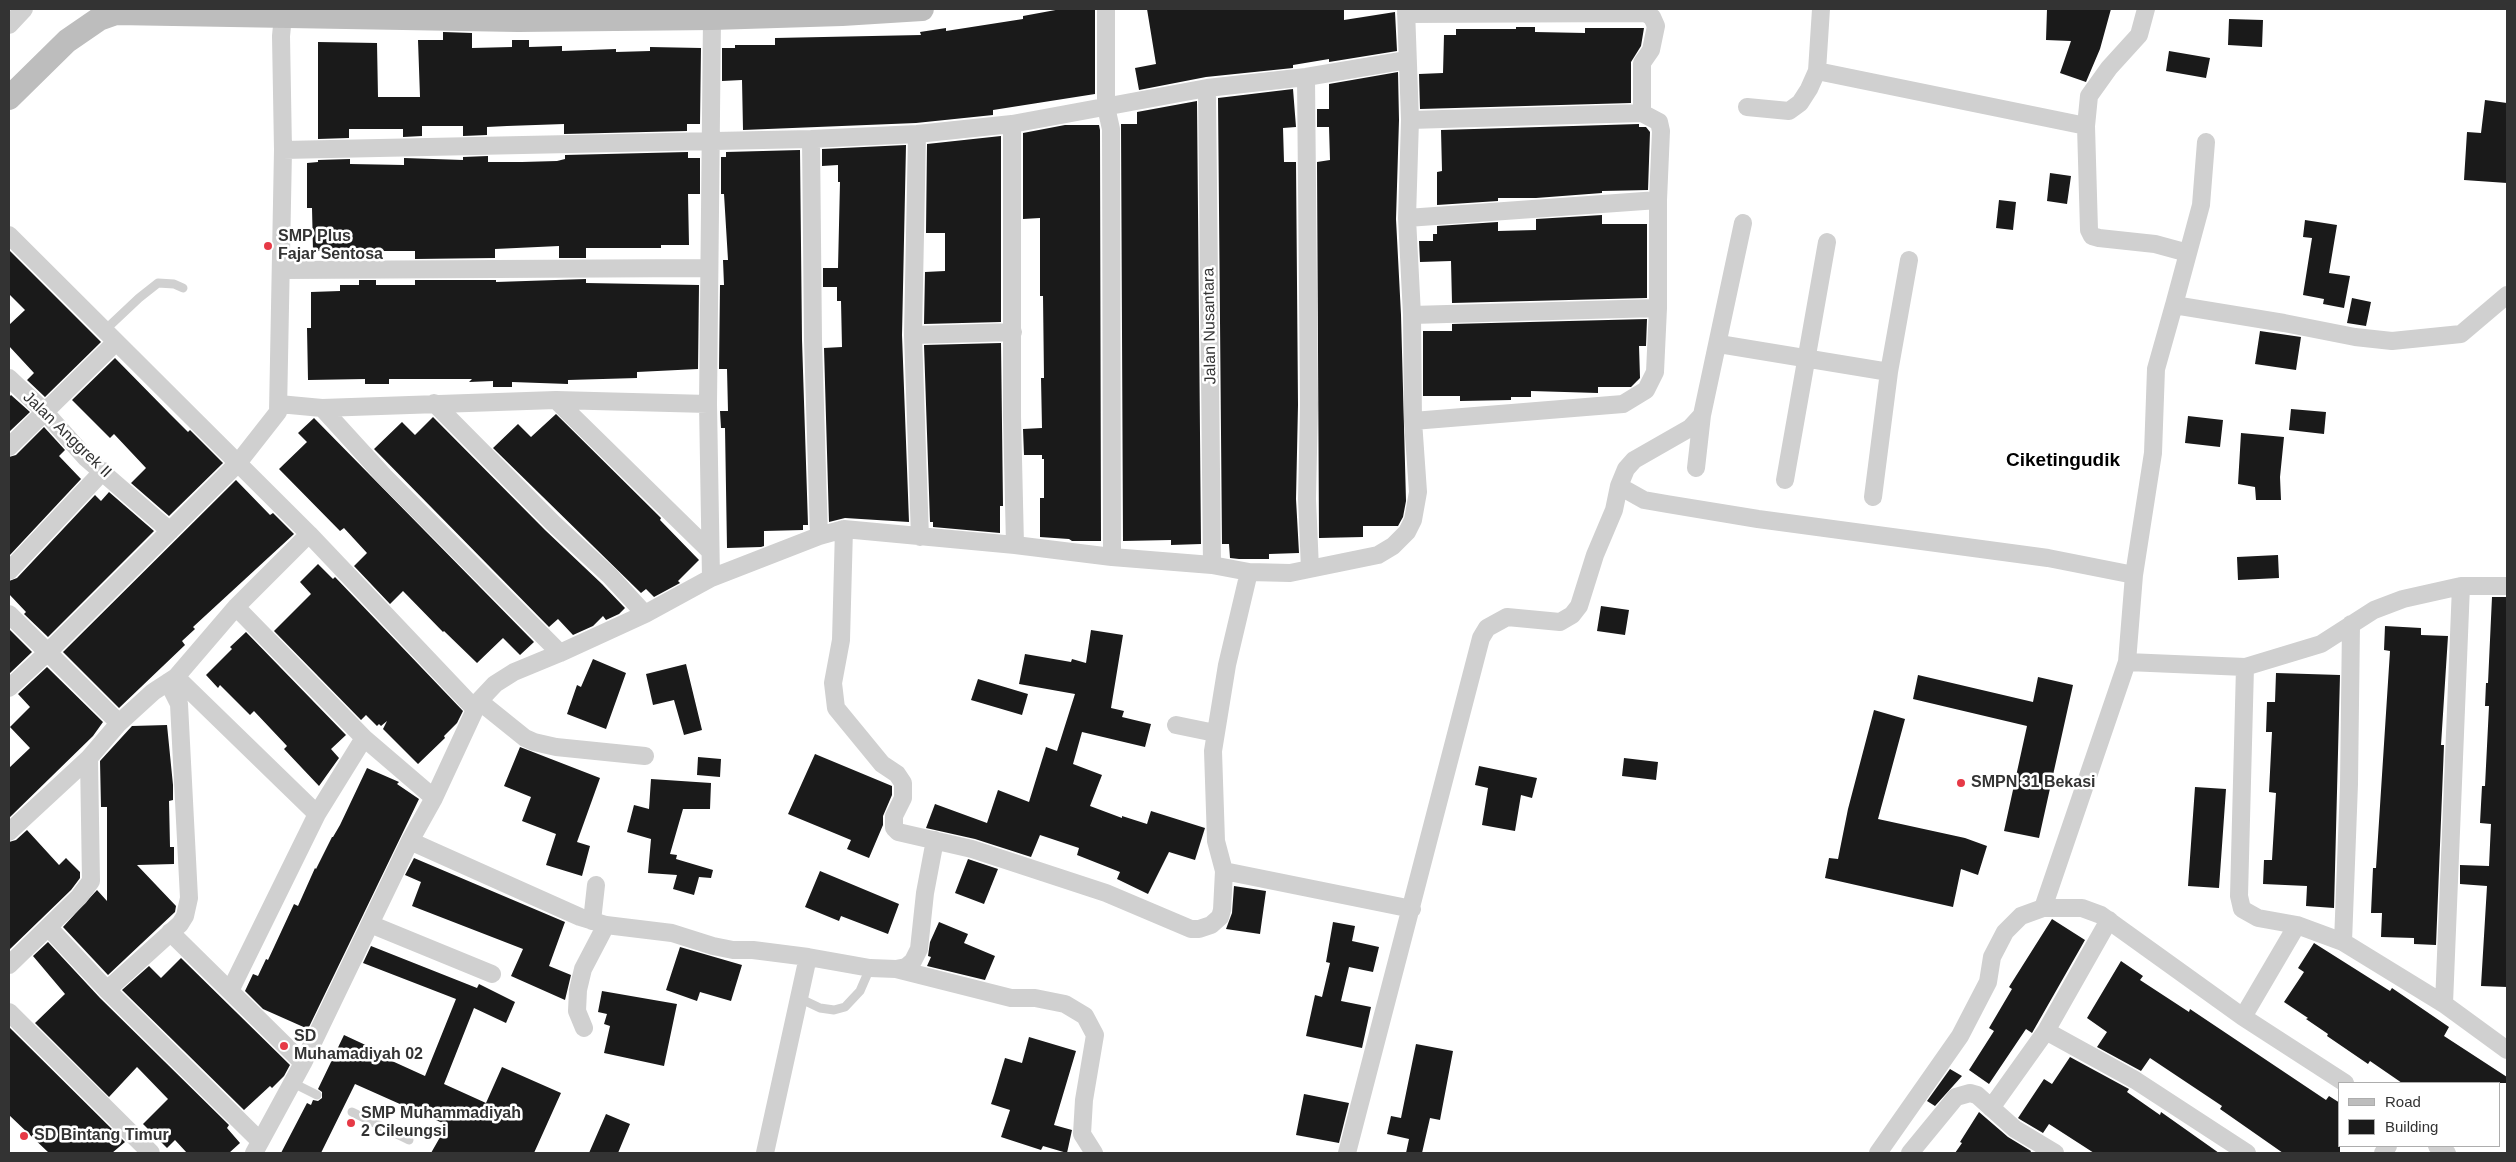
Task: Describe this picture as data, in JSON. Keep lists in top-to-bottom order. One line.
{"streets":{"street":["Jalan Nusantara","Jalan Anggrek II"]},"districts":["Ciketingudik"],"places":["SMP Plus Fajar Sentosa","SMPN 31 Bekasi","SD Muhamadiyah 02","SMP Muhammadiyah 2 Cileungsi","SD Bintang Timur"],"legend":["Road","Building"]}
